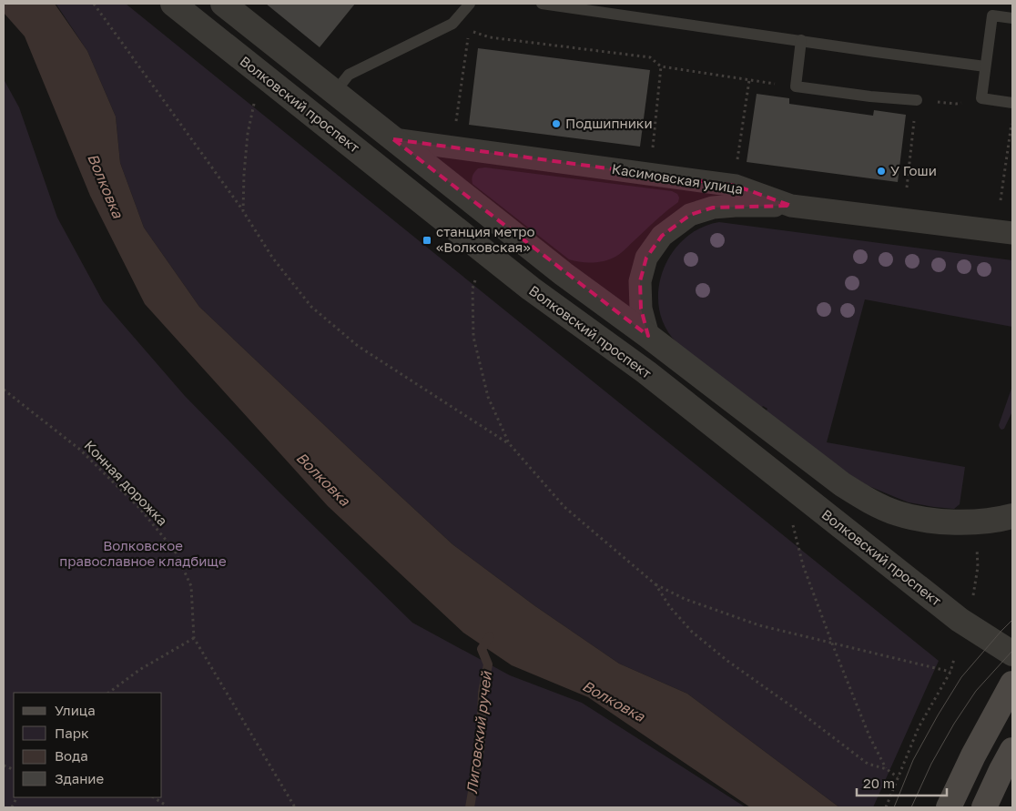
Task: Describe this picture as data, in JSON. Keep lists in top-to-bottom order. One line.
{"streets":{"street":["Волковский проспект","Касимовская улица"],"path":["Конная дорожка"]},"water":["Волковка","Лиговский ручей"],"parks":["Волковское православное кладбище"],"places":{"other":["Подшипники","У Гоши"],"transit":["станция метро «Волковская»"]},"legend":["Улица","Парк","Вода","Здание"],"scale_bar":"20 m"}
